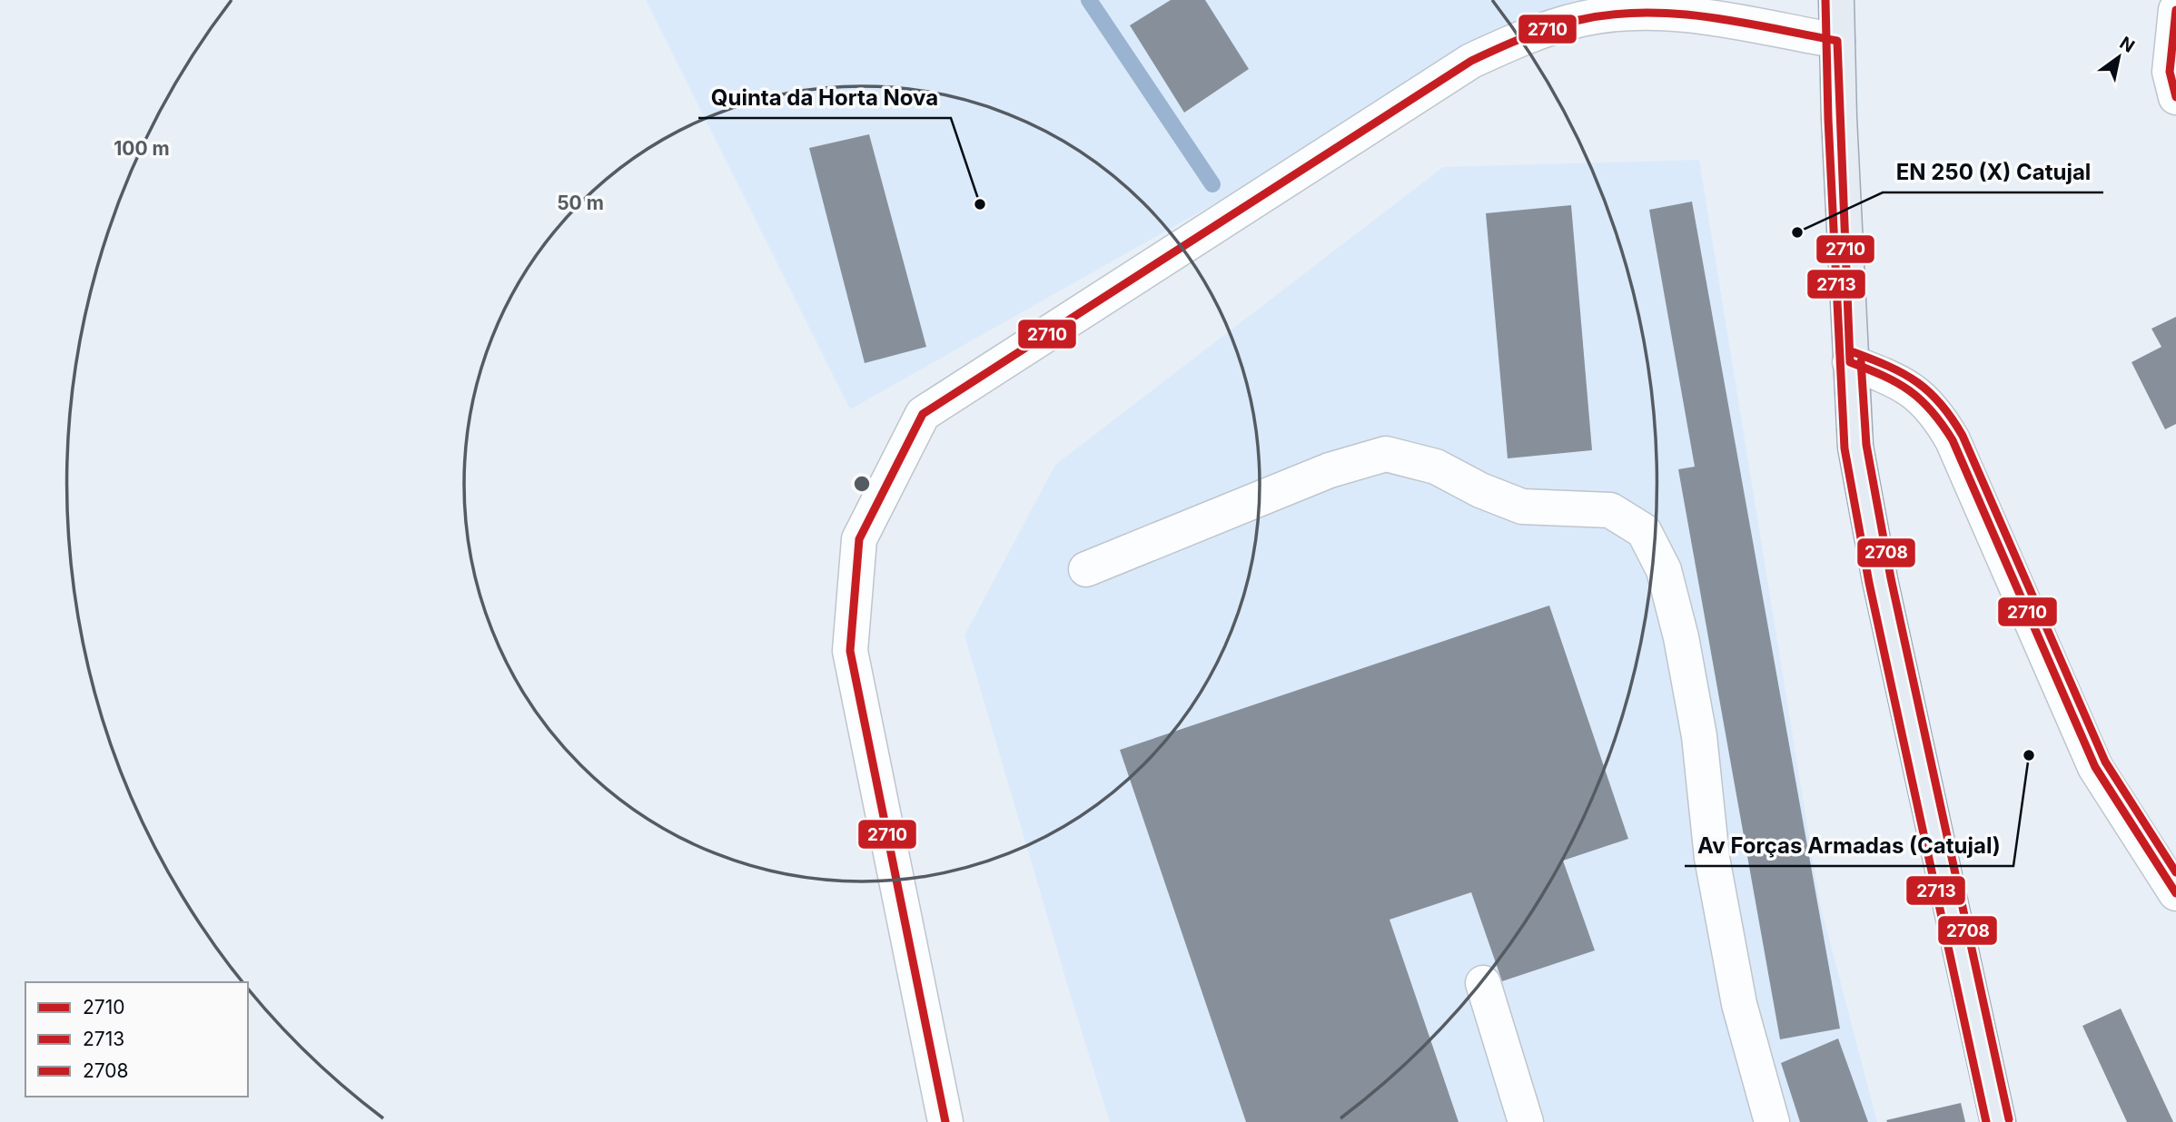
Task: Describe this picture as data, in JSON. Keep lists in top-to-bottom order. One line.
{"places":["Quinta da Horta Nova","EN 250 (X) Catujal","Av Forças Armadas (Catujal)"],"lines":["transit line 2713","transit line 2710","transit line 2708"],"legend":["2710","2713","2708"],"north":"top right","rings":["100 m","50 m"]}
